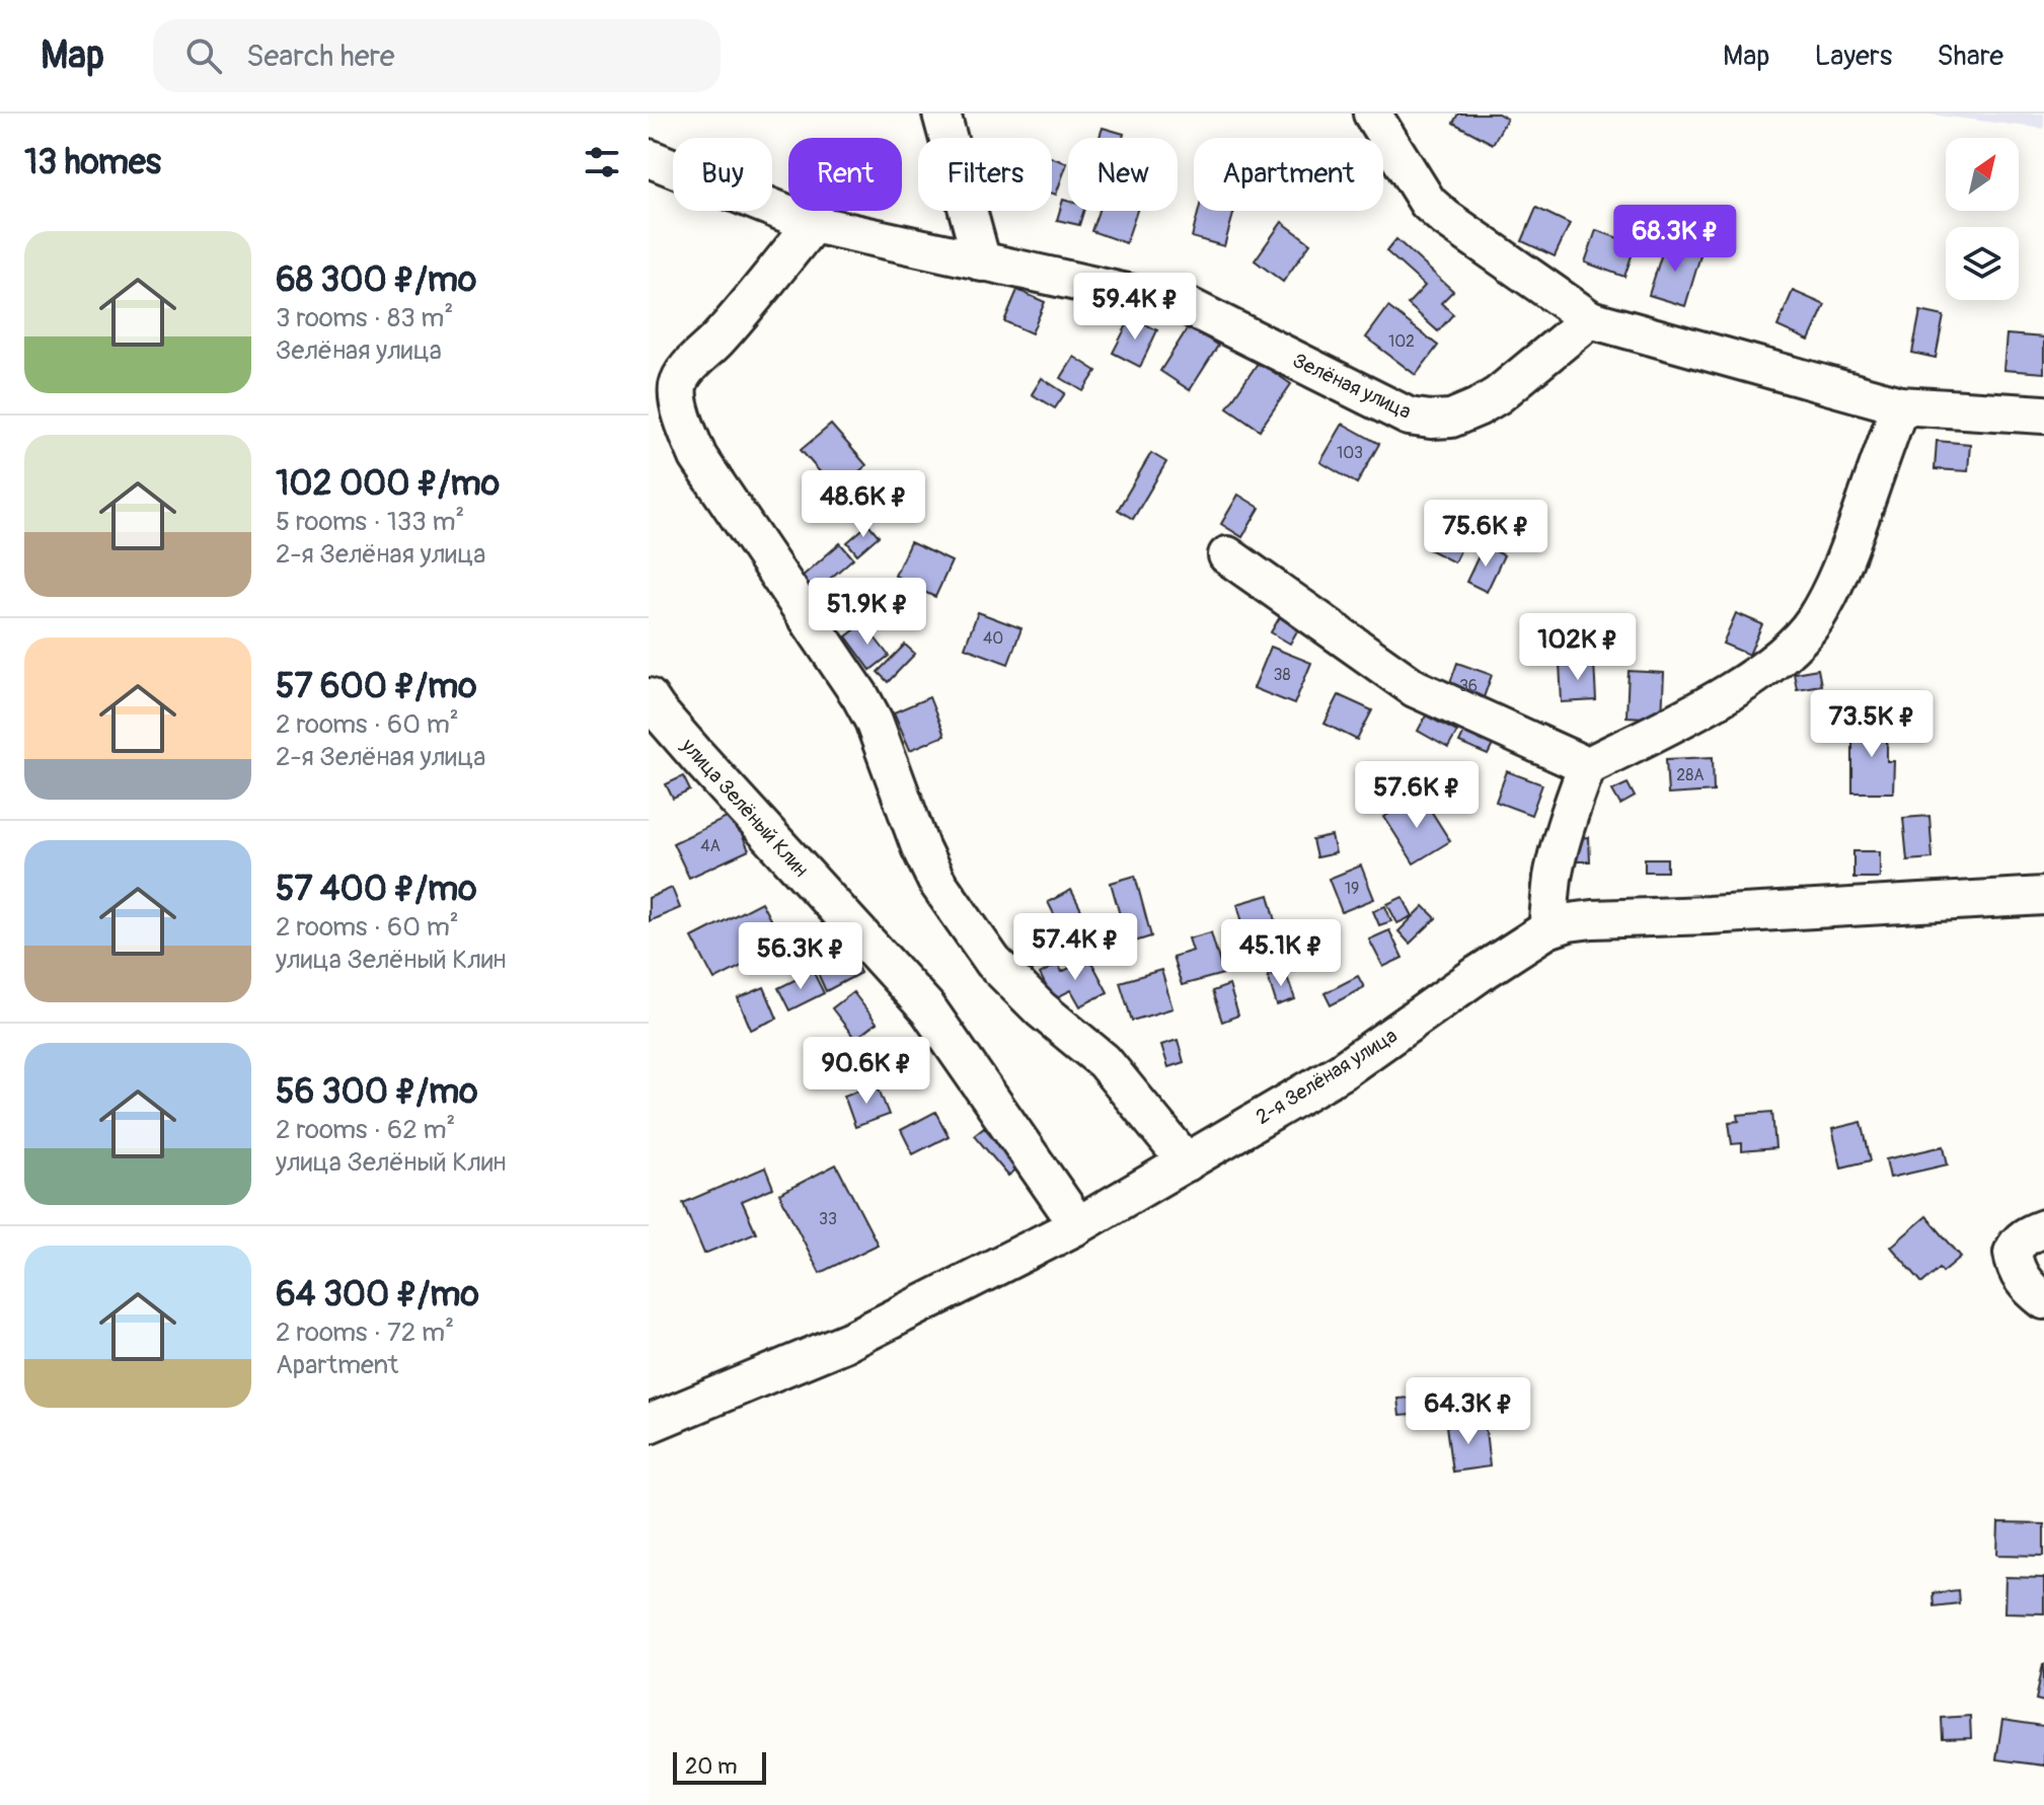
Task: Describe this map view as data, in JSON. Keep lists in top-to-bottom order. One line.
{"streets":{"street":["Зелёная улица","улица Зелёный Клин","2-я Зелёная улица"]},"crossings":[["улица Зелёный Клин","2-я Зелёная улица"]],"house_numbers":["102","103","40","38","36","28А","4А","19","33"],"scale_bar":"20 m","north":"top right","page":{"header":"Map","search":"Search here","nav":["Map","Layers","Share"],"heading":"13 homes","chip":["Buy","Rent","Filters","New","Apartment"],"price":["68.3K ₽","59.4K ₽","48.6K ₽","75.6K ₽","51.9K ₽","102K ₽","73.5K ₽","57.6K ₽","57.4K ₽","45.1K ₽","56.3K ₽","90.6K ₽","64.3K ₽"],"list":[{"name":"68 300 ₽/mo","note":"3 rooms · 83 m² · Зелёная улица"},{"name":"102 000 ₽/mo","note":"5 rooms · 133 m² · 2-я Зелёная улица"},{"name":"57 600 ₽/mo","note":"2 rooms · 60 m² · 2-я Зелёная улица"},{"name":"57 400 ₽/mo","note":"2 rooms · 60 m² · улица Зелёный Клин"},{"name":"56 300 ₽/mo","note":"2 rooms · 62 m² · улица Зелёный Клин"},{"name":"64 300 ₽/mo","note":"2 rooms · 72 m² · Apartment"}],"scale":"20 m"}}
